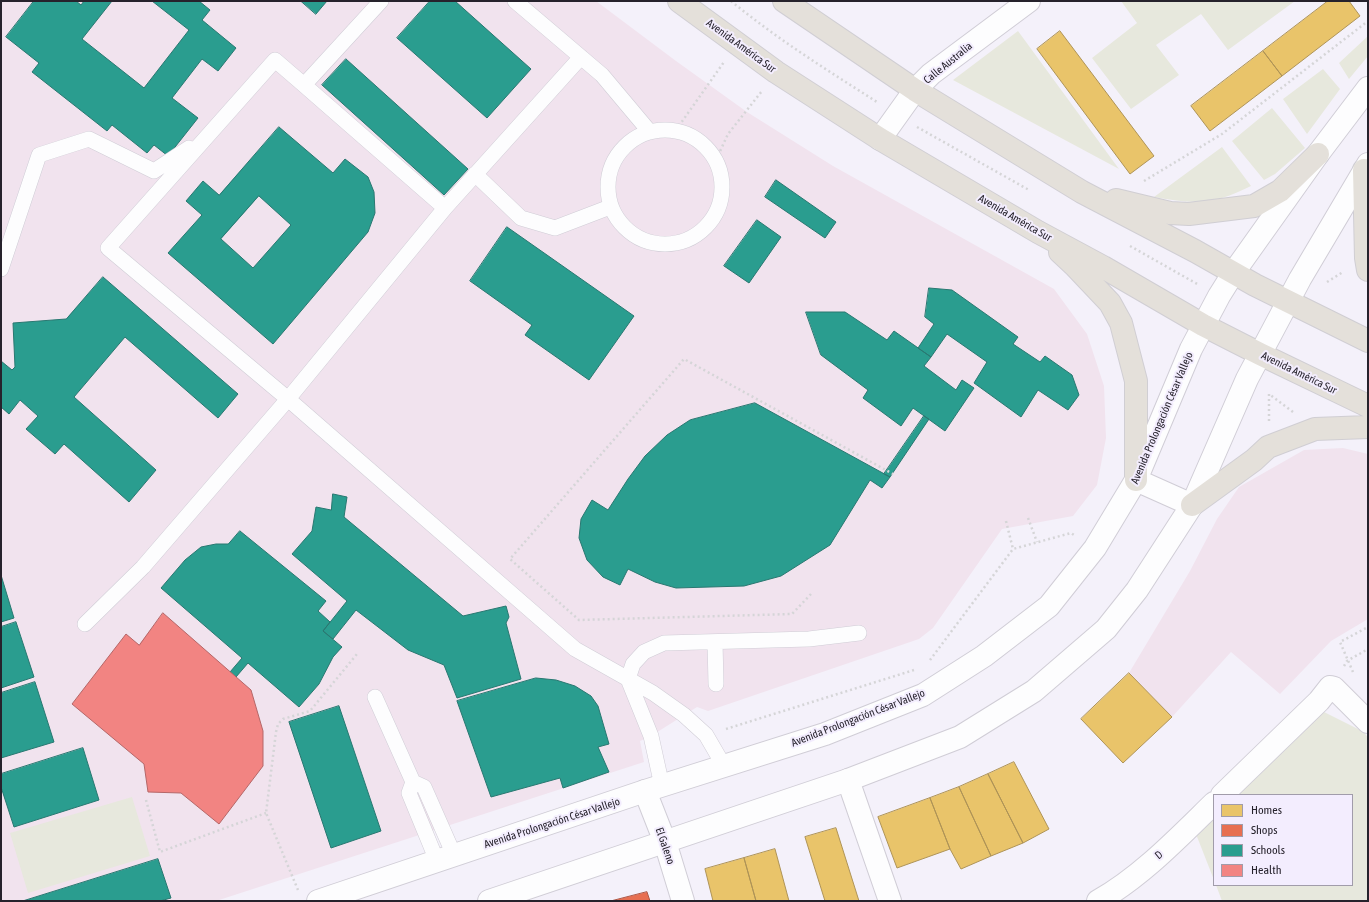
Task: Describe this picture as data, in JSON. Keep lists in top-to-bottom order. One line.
{"streets":{"main road":["Avenida América Sur","Calle Australia","Avenida Prolongación César Vallejo","El Galeno","D"]},"crossings":[["Avenida América Sur","Calle Australia"],["Avenida América Sur","Avenida Prolongación César Vallejo"],["Avenida Prolongación César Vallejo","El Galeno"]],"legend":["Homes","Shops","Schools","Health"]}
